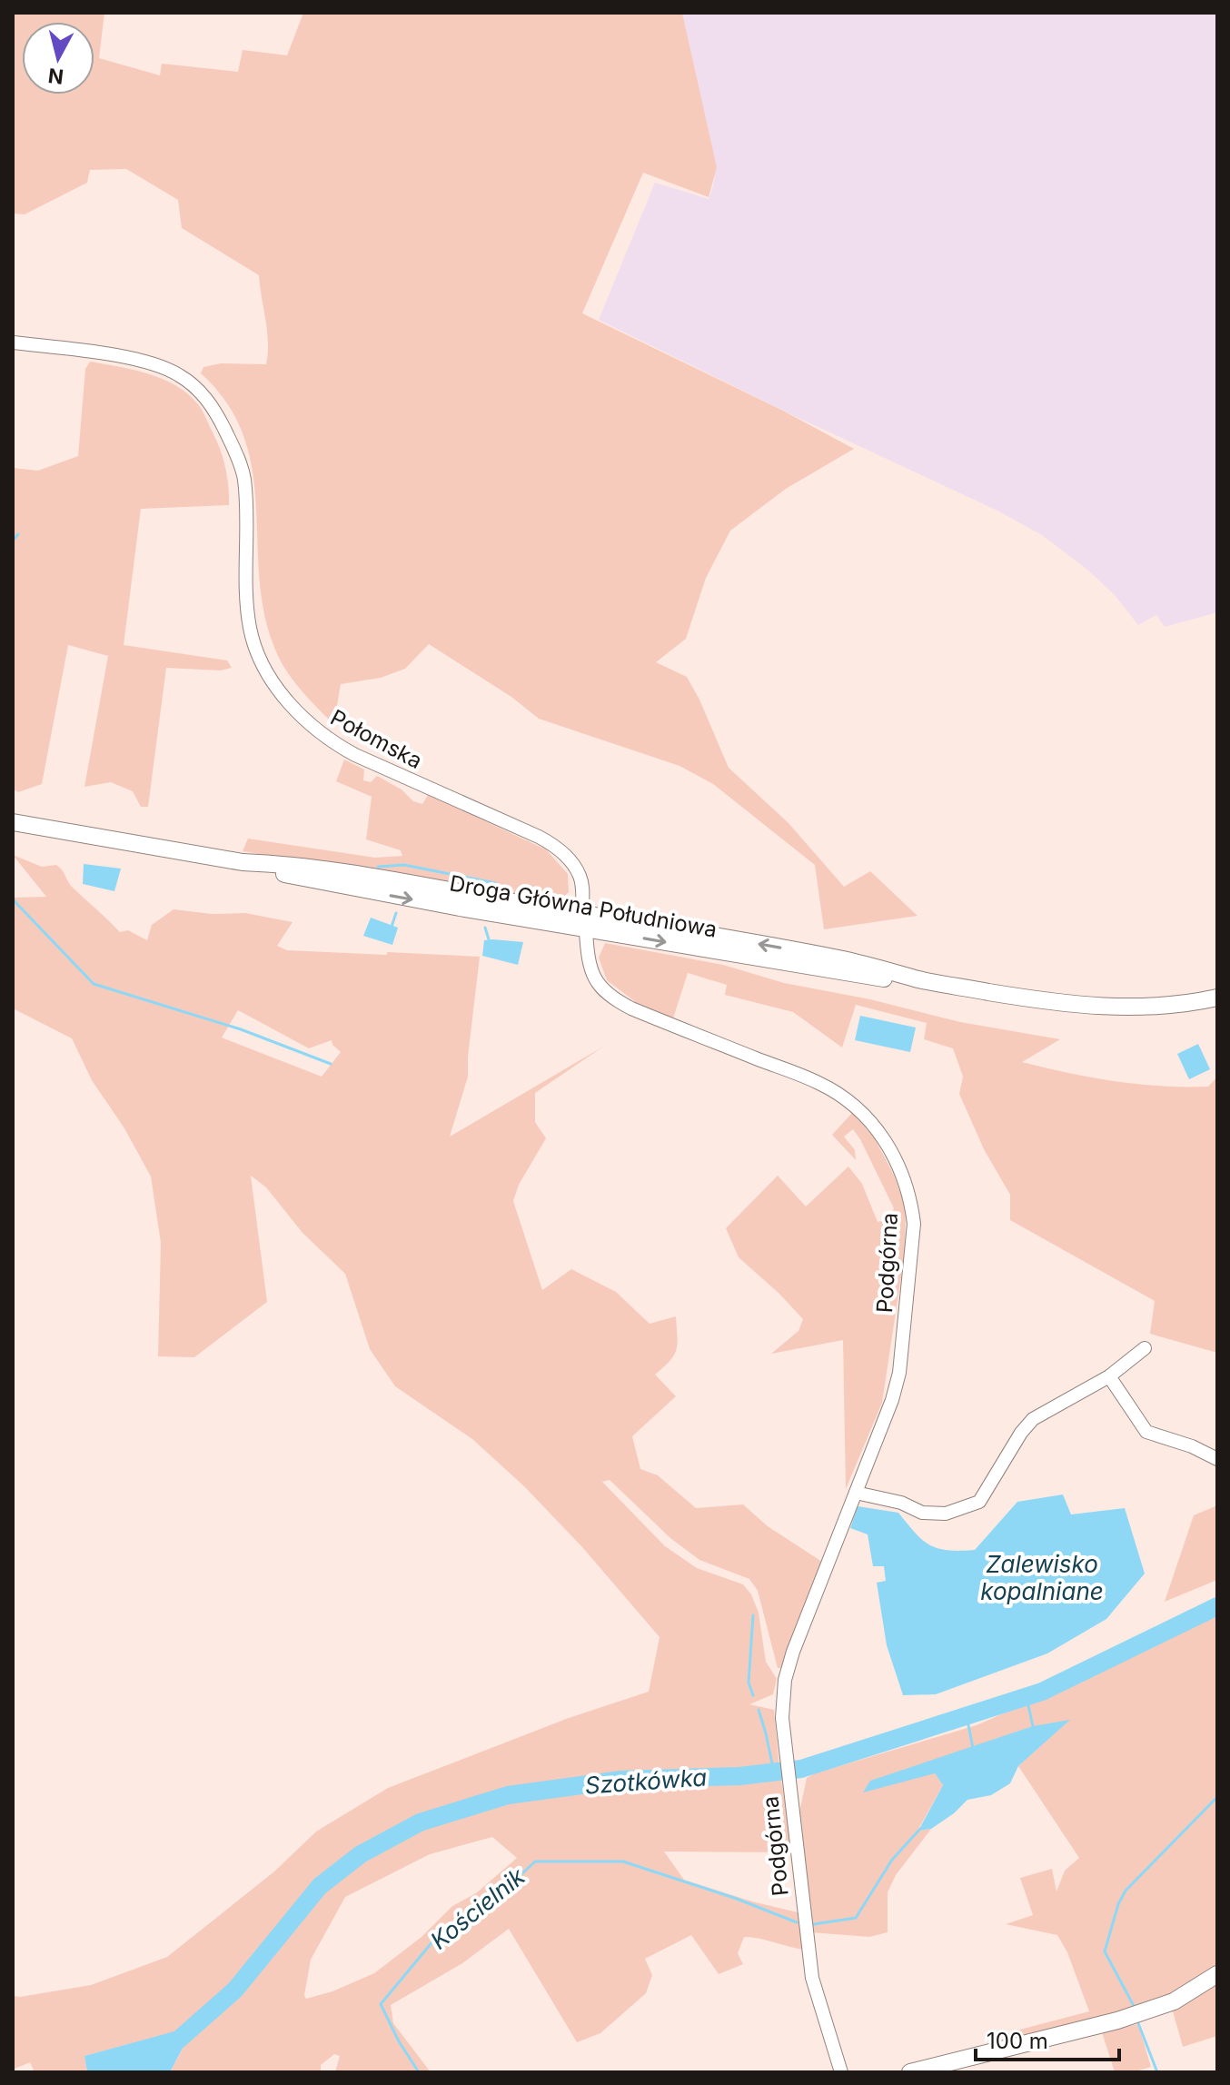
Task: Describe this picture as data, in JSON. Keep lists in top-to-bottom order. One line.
{"streets":{"main road":["Droga Główna Południowa"],"street":["Połomska","Podgórna"]},"crossings":[["Połomska","Droga Główna Południowa"],["Połomska","Podgórna"]],"water":["Zalewisko kopalniane","Szotkówka","Kościelnik"],"scale_bar":"100 m","north":"bottom"}
